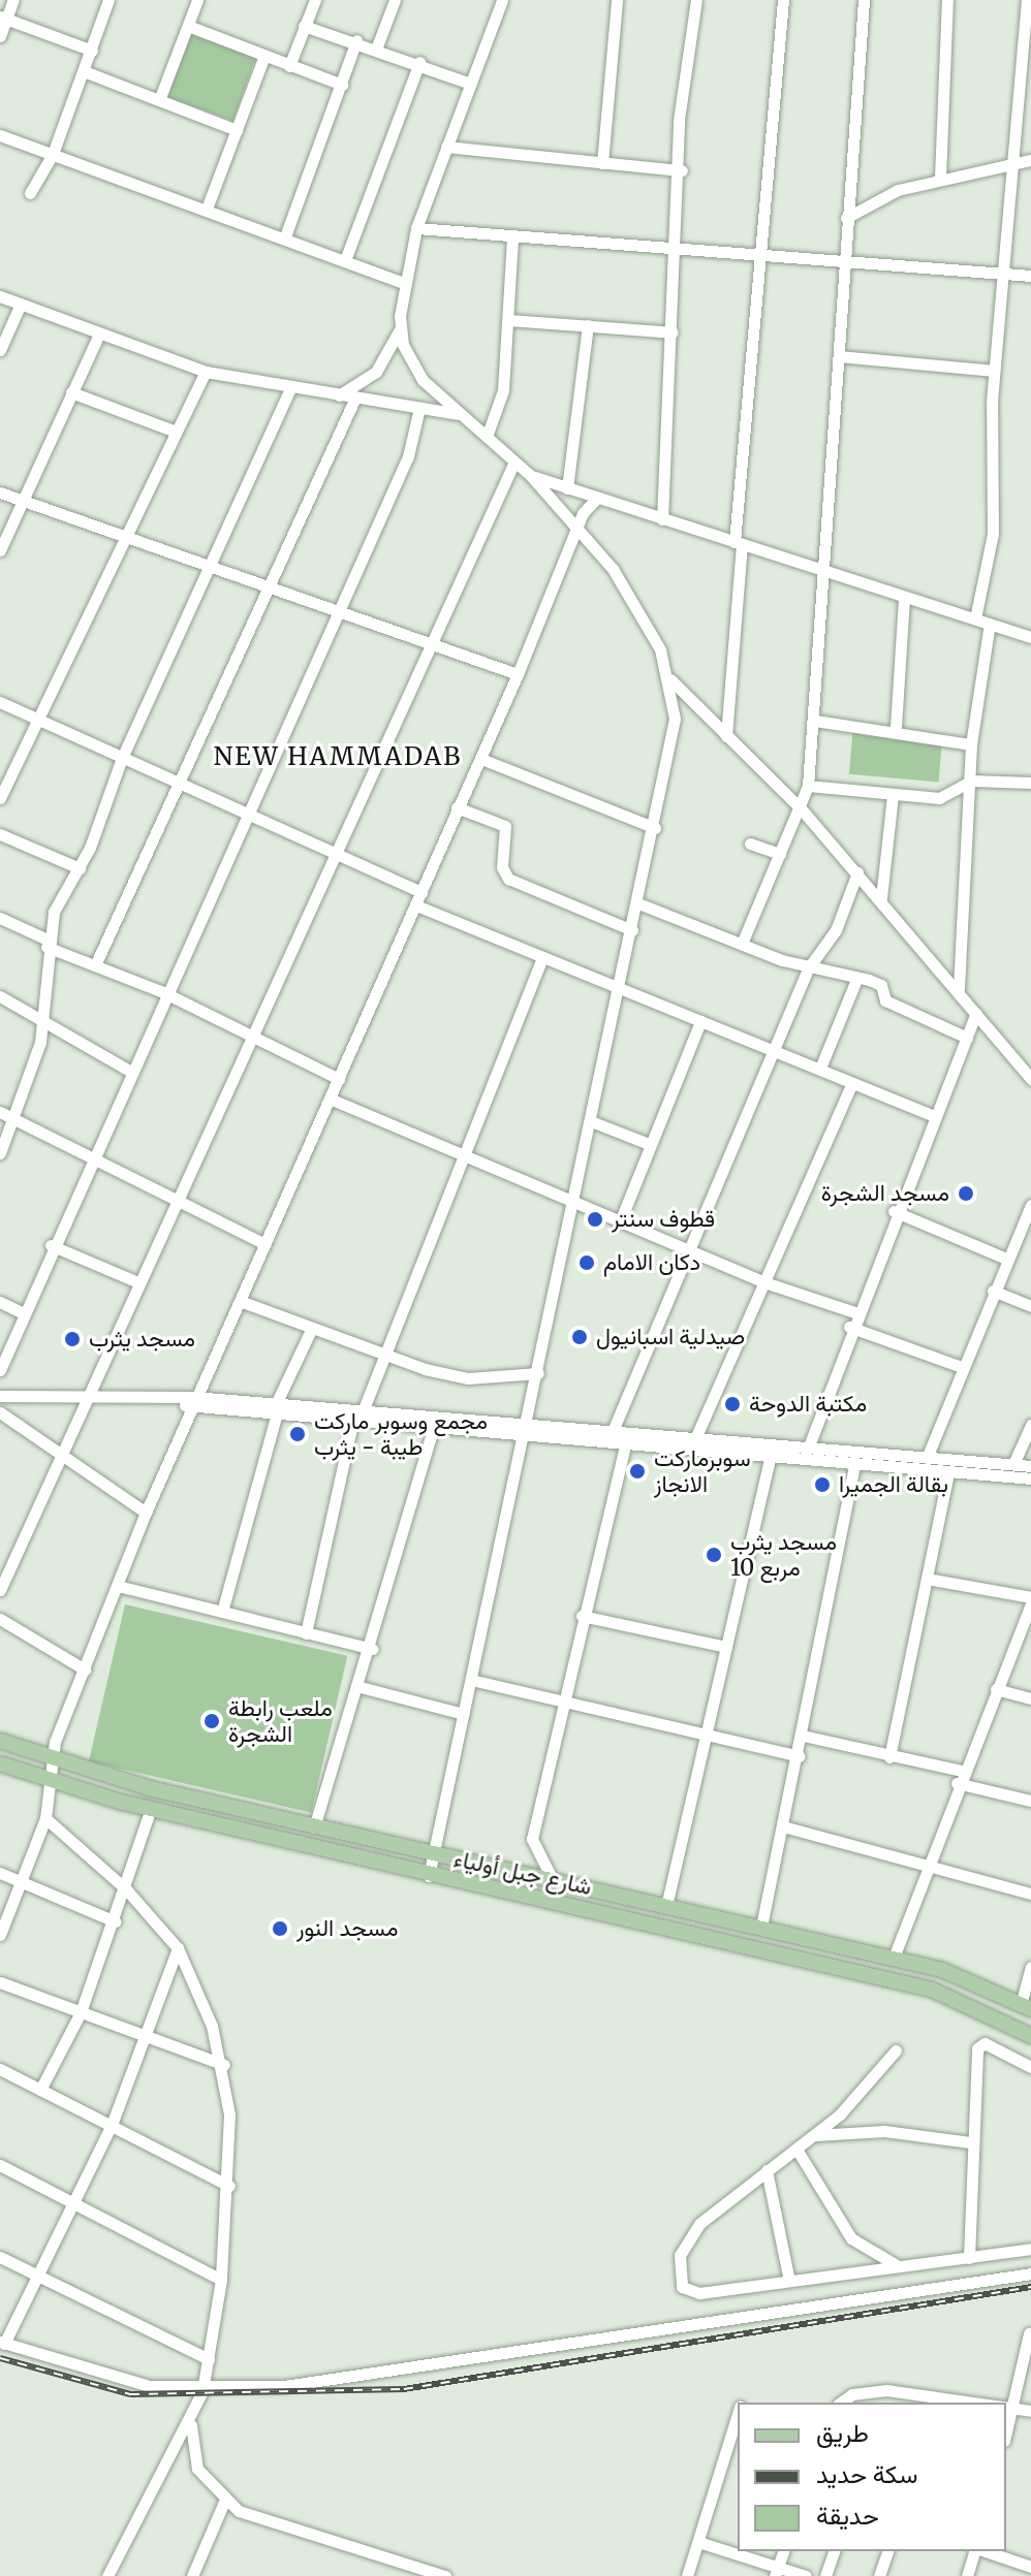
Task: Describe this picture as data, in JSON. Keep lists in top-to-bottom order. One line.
{"streets":{"main road":["شارع جبل أولياء"]},"districts":["NEW HAMMADAB"],"places":["مسجد الشجرة","قطوف سنتر","دكان الامام","صيدلية اسبانيول","مسجد يثرب","مكتبة الدوحة","مجمع وسوبر ماركت طيبة - يثرب","سوبرماركت الانجاز","بقالة الجميرا","مسجد يثرب مربع 10","ملعب رابطة الشجرة","مسجد النور"],"legend":["طريق","سكة حديد","حديقة"]}
